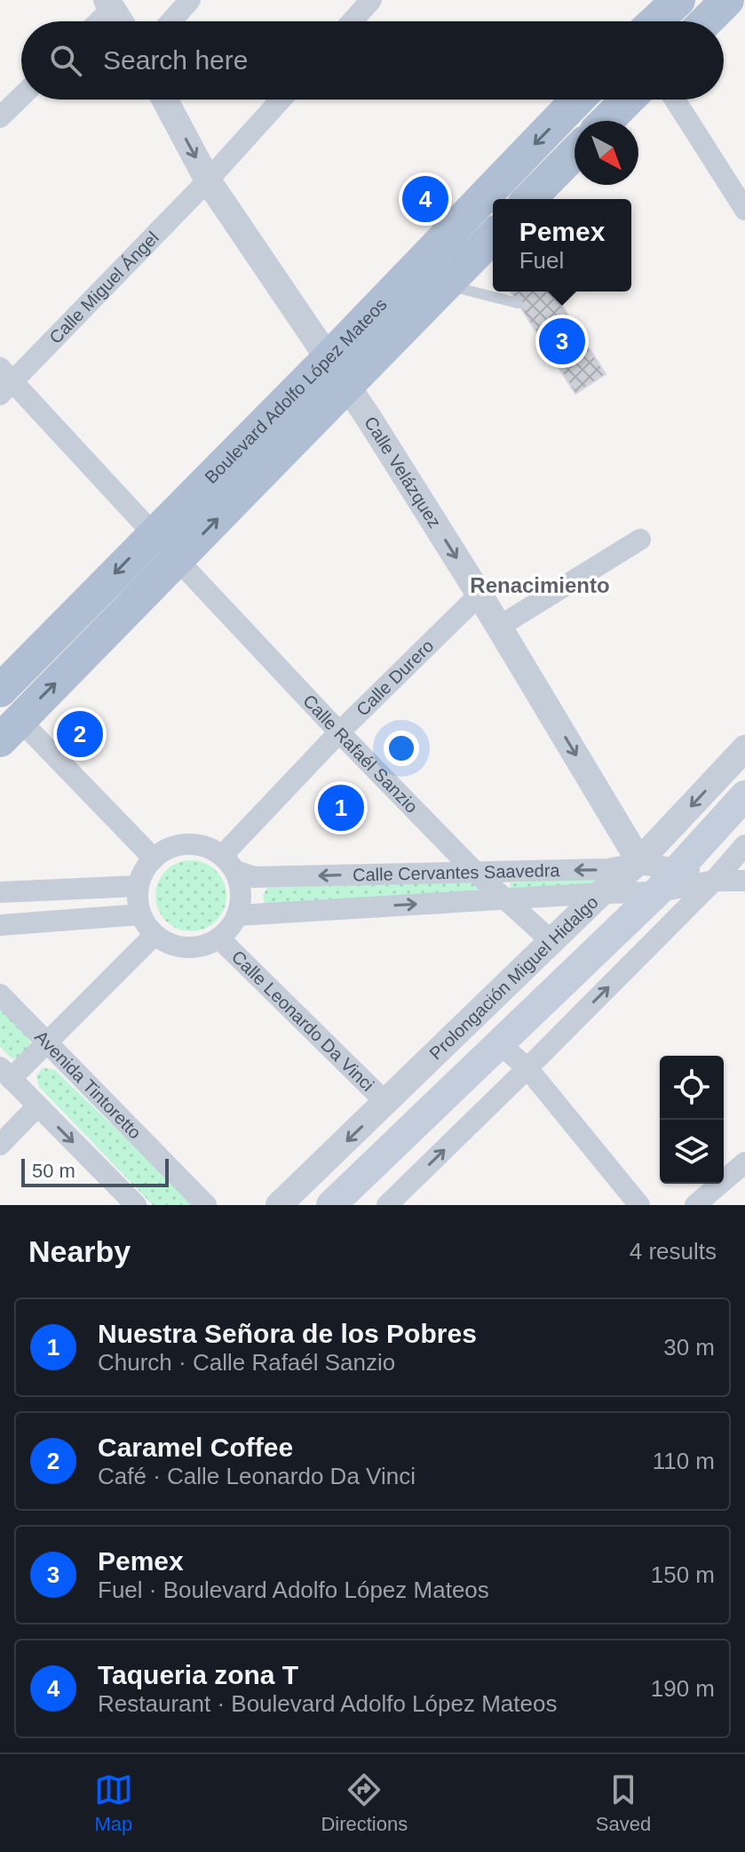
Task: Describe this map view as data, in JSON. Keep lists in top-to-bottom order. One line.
{"streets":{"main road":["Boulevard Adolfo López Mateos","Prolongación Miguel Hidalgo"],"street":["Calle Miguel Ángel","Calle Velázquez","Calle Durero","Calle Rafaél Sanzio","Calle Cervantes Saavedra","Calle Leonardo Da Vinci","Avenida Tintoretto"]},"crossings":[["Calle Miguel Ángel","Calle Velázquez"],["Boulevard Adolfo López Mateos","Calle Velázquez"],["Boulevard Adolfo López Mateos","Calle Rafaél Sanzio"],["Calle Velázquez","Calle Durero"],["Calle Velázquez","Calle Cervantes Saavedra"],["Calle Velázquez","Prolongación Miguel Hidalgo"],["Calle Durero","Calle Rafaél Sanzio"],["Calle Durero","Calle Cervantes Saavedra"],["Calle Durero","Calle Leonardo Da Vinci"],["Calle Rafaél Sanzio","Calle Cervantes Saavedra"],["Calle Rafaél Sanzio","Prolongación Miguel Hidalgo"],["Calle Cervantes Saavedra","Prolongación Miguel Hidalgo"],["Calle Cervantes Saavedra","Calle Leonardo Da Vinci"],["Prolongación Miguel Hidalgo","Calle Leonardo Da Vinci"]],"one_way":["Calle Velázquez"],"districts":["Renacimiento"],"scale_bar":"50 m","north":"bottom right","page":{"search":"Search here","pins":["4","3","2","1"],"popup":["Pemex","Fuel"],"scale":"50 m","heading":["Nearby","4 results"],"list":[{"mark":"1","name":"Nuestra Señora de los Pobres","note":"Church · Calle Rafaél Sanzio","value":"30 m"},{"mark":"2","name":"Caramel Coffee","note":"Café · Calle Leonardo Da Vinci","value":"110 m"},{"mark":"3","name":"Pemex","note":"Fuel · Boulevard Adolfo López Mateos","value":"150 m"},{"mark":"4","name":"Taqueria zona T","note":"Restaurant · Boulevard Adolfo López Mateos","value":"190 m"}],"nav":["Map","Directions","Saved"]}}
